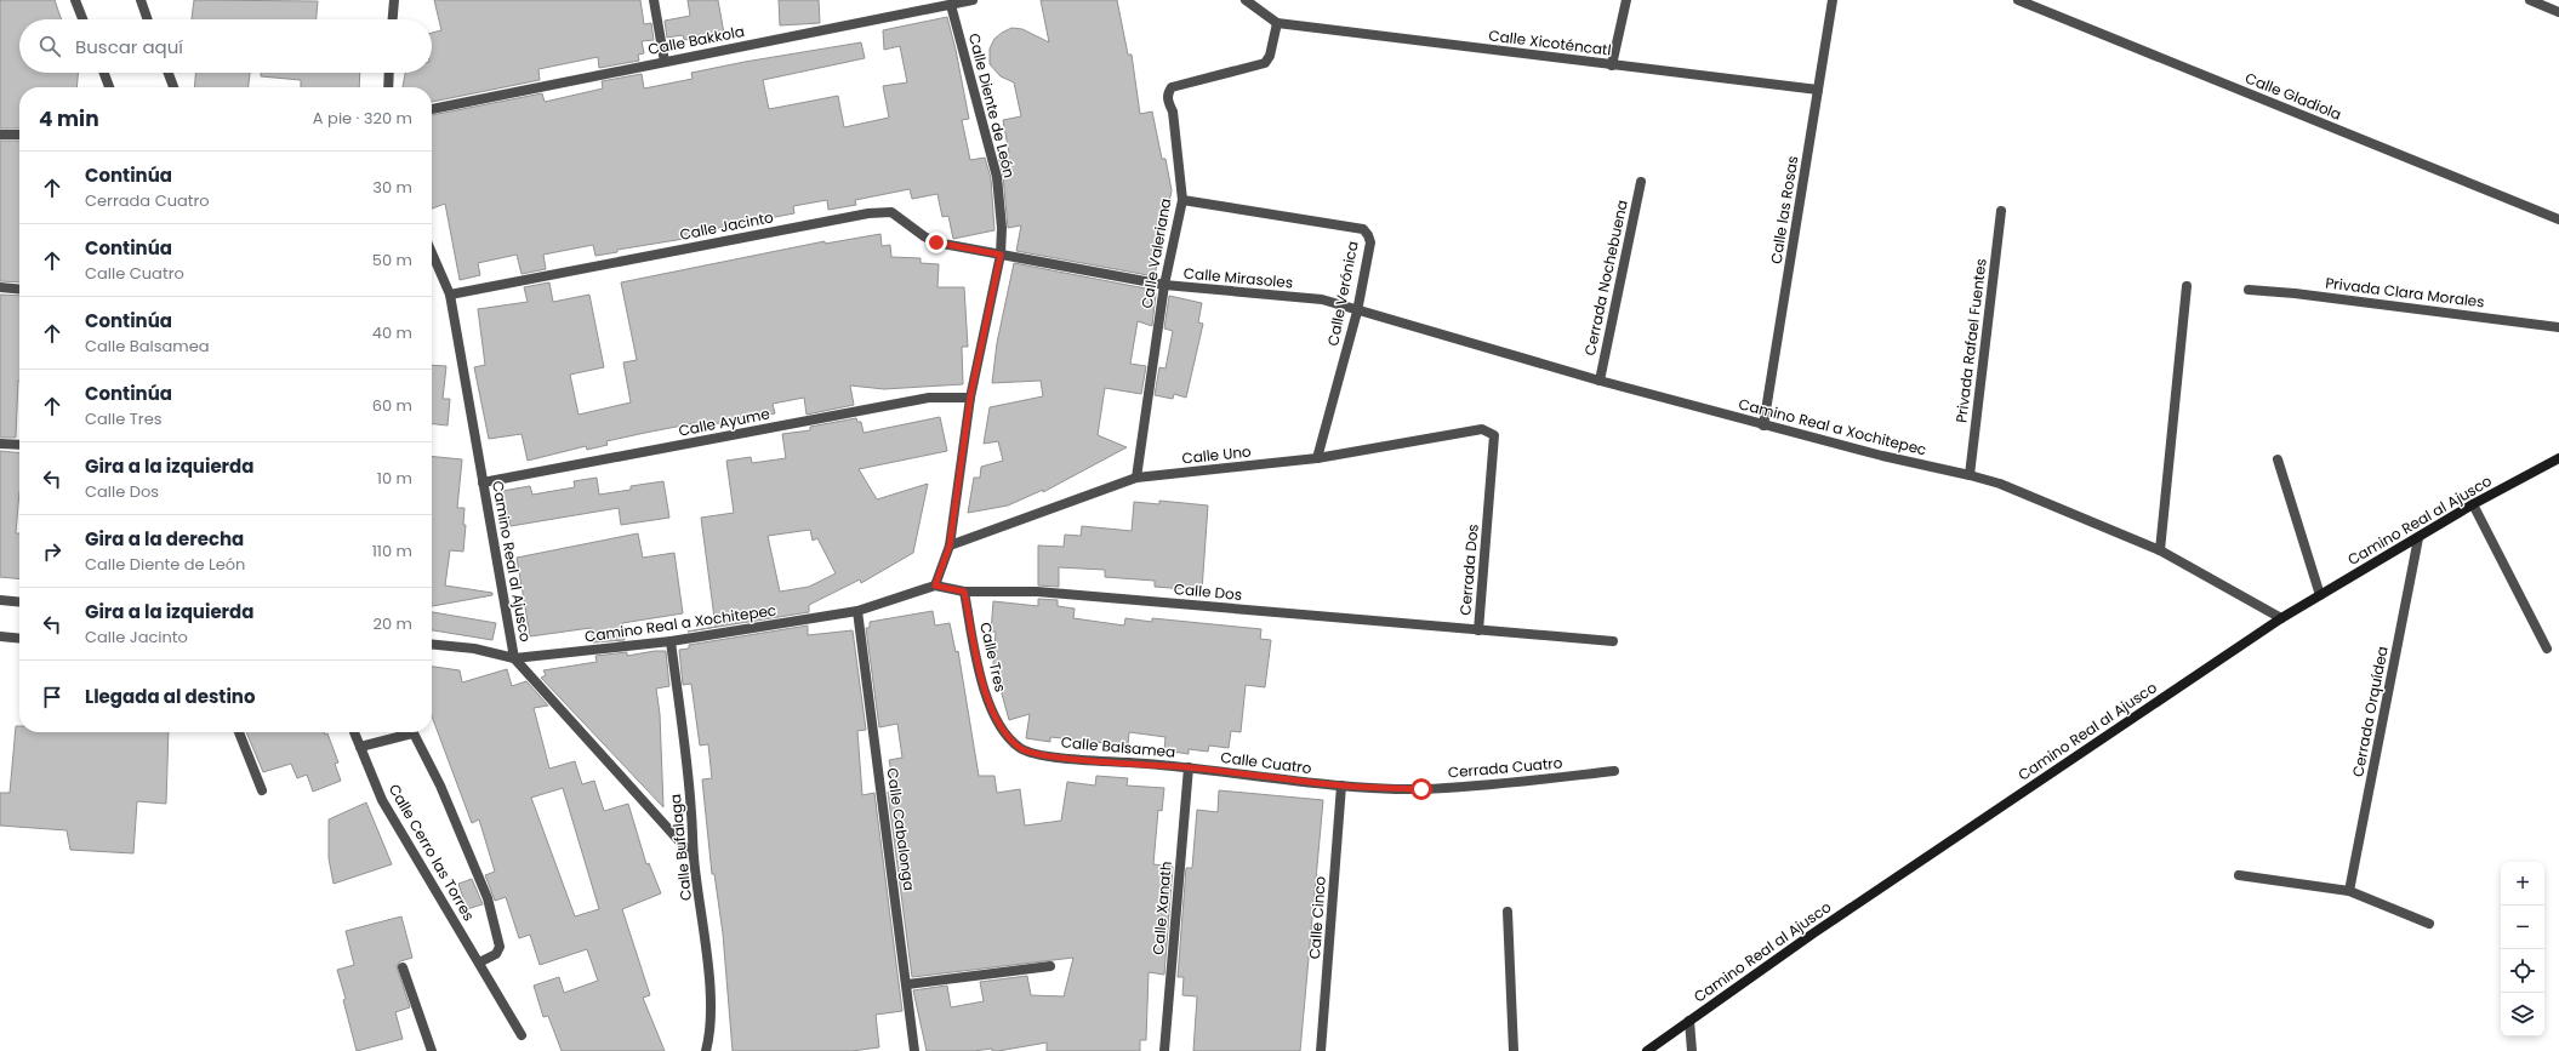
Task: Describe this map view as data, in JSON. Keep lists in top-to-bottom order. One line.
{"streets":{"street":["Calle Bakkola","Calle Xicoténcatl","Calle Gladiola","Calle Diente de León","Calle las Rosas","Calle Jacinto","Calle Valeriana","Calle Mirasoles","Cerrada Nochebuena","Privada Clara Morales","Calle Verónica","Privada Rafael Fuentes","Calle Ayume","Camino Real a Xochitepec","Calle Uno","Camino Real al Ajusco","Cerrada Dos","Calle Dos","Calle Tres","Cerrada Orquídea","Calle Balsamea","Calle Cuatro","Cerrada Cuatro","Calle Cabalonga","Calle Bufalaga","Calle Cerro las Torres","Calle Xanath","Calle Cinco"]},"crossings":[["Calle Bakkola","Calle Diente de León"],["Calle Xicoténcatl","Calle las Rosas"],["Calle Xicoténcatl","Calle Valeriana"],["Calle Diente de León","Calle Jacinto"],["Calle Diente de León","Calle Mirasoles"],["Calle Diente de León","Calle Ayume"],["Calle Diente de León","Camino Real a Xochitepec"],["Calle Diente de León","Calle Uno"],["Calle Diente de León","Calle Dos"],["Calle las Rosas","Camino Real a Xochitepec"],["Calle Jacinto","Calle Mirasoles"],["Calle Jacinto","Camino Real al Ajusco"],["Calle Valeriana","Calle Mirasoles"],["Calle Valeriana","Calle Verónica"],["Calle Valeriana","Calle Uno"],["Calle Mirasoles","Calle Verónica"],["Calle Mirasoles","Camino Real a Xochitepec"],["Cerrada Nochebuena","Camino Real a Xochitepec"],["Calle Verónica","Camino Real a Xochitepec"],["Calle Verónica","Calle Uno"],["Privada Rafael Fuentes","Camino Real a Xochitepec"],["Calle Ayume","Camino Real al Ajusco"],["Camino Real a Xochitepec","Camino Real al Ajusco"],["Camino Real a Xochitepec","Calle Dos"],["Camino Real a Xochitepec","Calle Cabalonga"],["Camino Real a Xochitepec","Calle Bufalaga"],["Calle Uno","Cerrada Dos"],["Camino Real al Ajusco","Cerrada Orquídea"],["Camino Real al Ajusco","Calle Bufalaga"],["Cerrada Dos","Calle Dos"],["Calle Dos","Calle Tres"],["Calle Tres","Calle Balsamea"],["Calle Balsamea","Calle Cuatro"],["Calle Balsamea","Calle Xanath"],["Calle Cuatro","Cerrada Cuatro"],["Calle Cuatro","Calle Xanath"],["Calle Cuatro","Calle Cinco"],["Cerrada Cuatro","Calle Cinco"]],"page":{"search":"Buscar aquí","heading":["4 min","A pie · 320 m"],"list":[["Continúa","Cerrada Cuatro","30 m"],["Continúa","Calle Cuatro","50 m"],["Continúa","Calle Balsamea","40 m"],["Continúa","Calle Tres","60 m"],["Gira a la izquierda","Calle Dos","10 m"],["Gira a la derecha","Calle Diente de León","110 m"],["Gira a la izquierda","Calle Jacinto","20 m"],"Llegada al destino"],"map_buttons":["+","−"]}}
